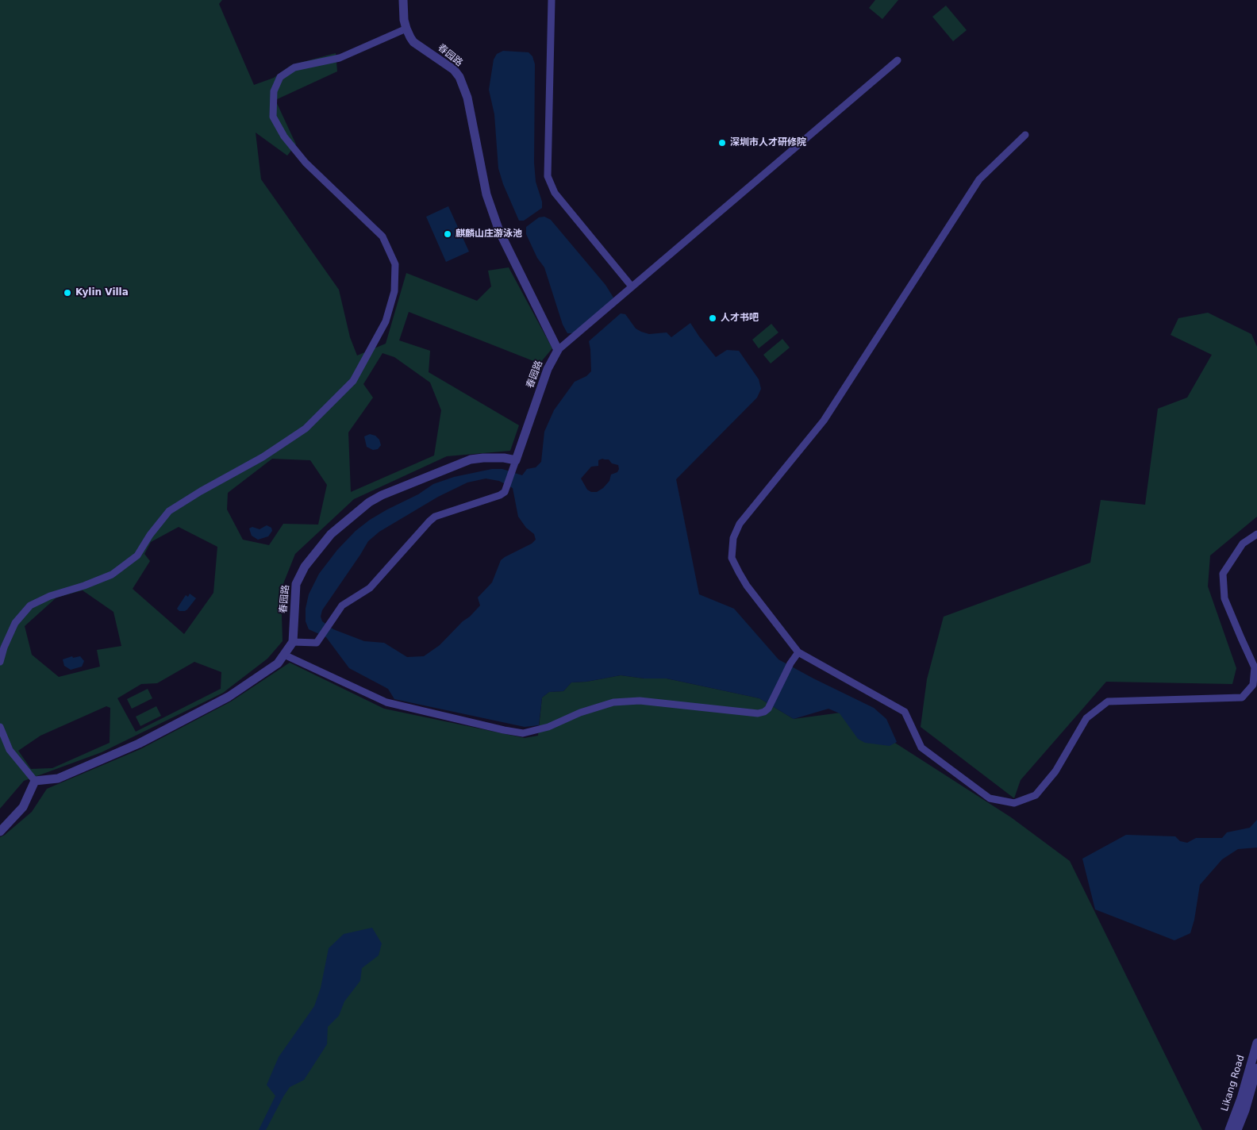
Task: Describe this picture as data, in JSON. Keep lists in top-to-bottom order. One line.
{"streets":{"street":["春园路","Likang Road"]},"places":["深圳市人才研修院","麒麟山庄游泳池","Kylin Villa","人才书吧"]}
